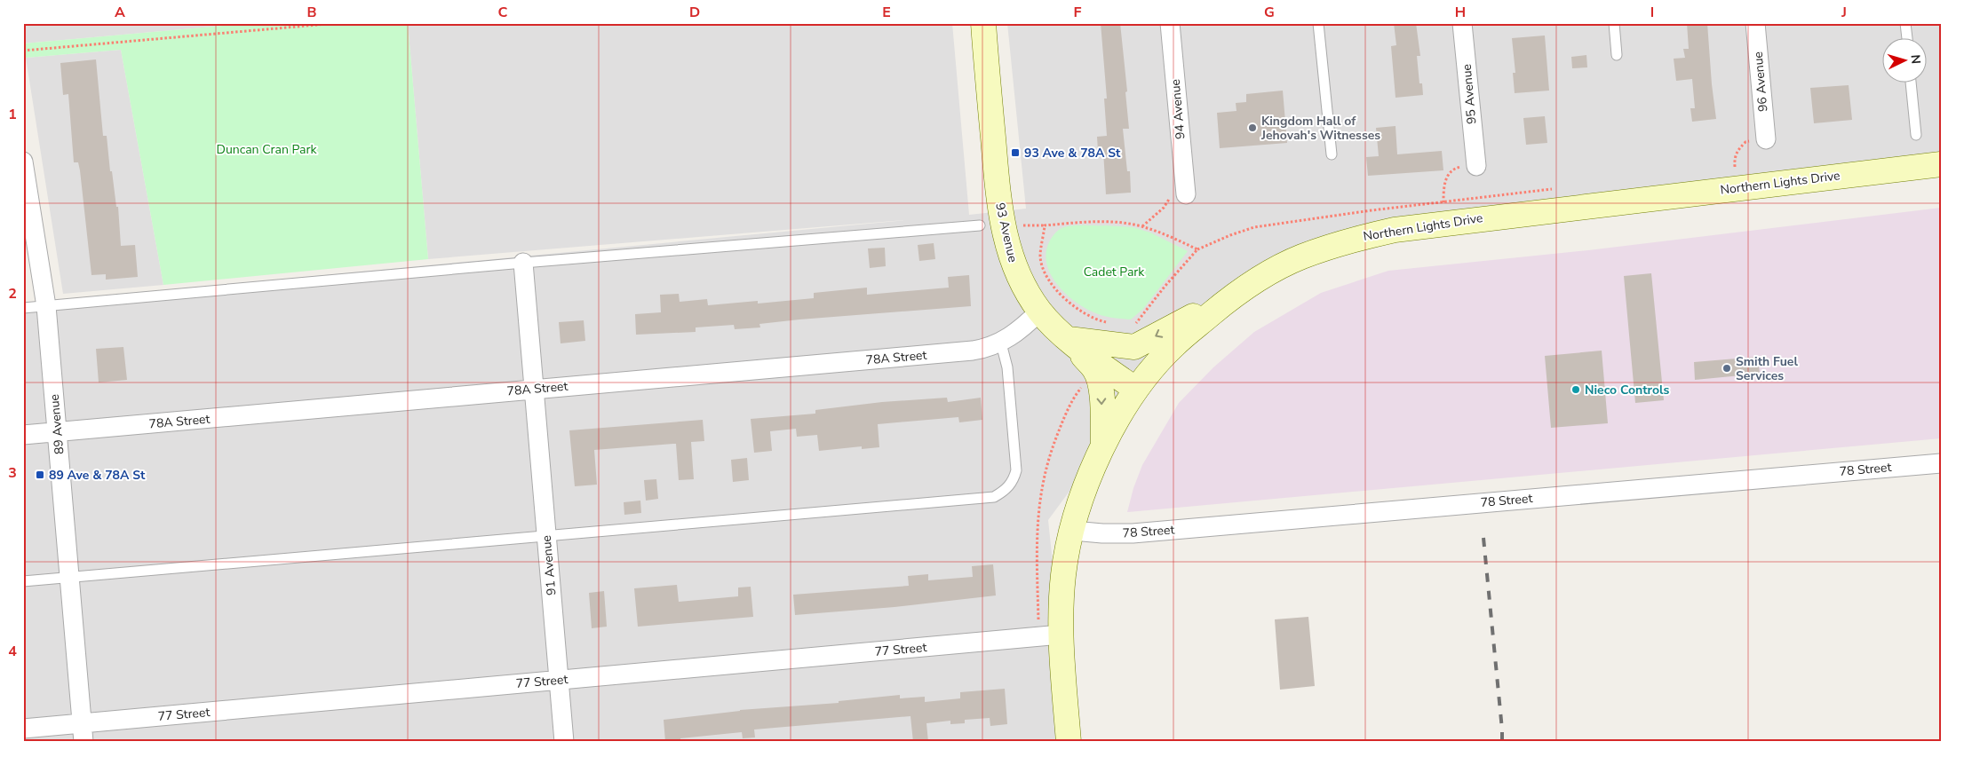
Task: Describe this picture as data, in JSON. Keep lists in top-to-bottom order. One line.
{"streets":{"main road":["Northern Lights Drive","93 Avenue"],"street":["96 Avenue","95 Avenue","94 Avenue","78A Street","89 Avenue","78 Street","91 Avenue","77 Street"]},"crossings":[["Northern Lights Drive","93 Avenue"],["Northern Lights Drive","78 Street"],["Northern Lights Drive","77 Street"],["93 Avenue","78A Street"],["78A Street","89 Avenue"],["78A Street","91 Avenue"],["89 Avenue","77 Street"],["91 Avenue","77 Street"]],"parks":["Duncan Cran Park","Cadet Park"],"places":{"other":["Kingdom Hall of Jehovah's Witnesses","Smith Fuel Services","Nieco Controls"],"transit":["93 Ave & 78A St","89 Ave & 78A St"]},"north":"right","grid":{"columns":["A","B","C","D","E","F","G","H","I","J"],"rows":["1","2","3","4"]}}
